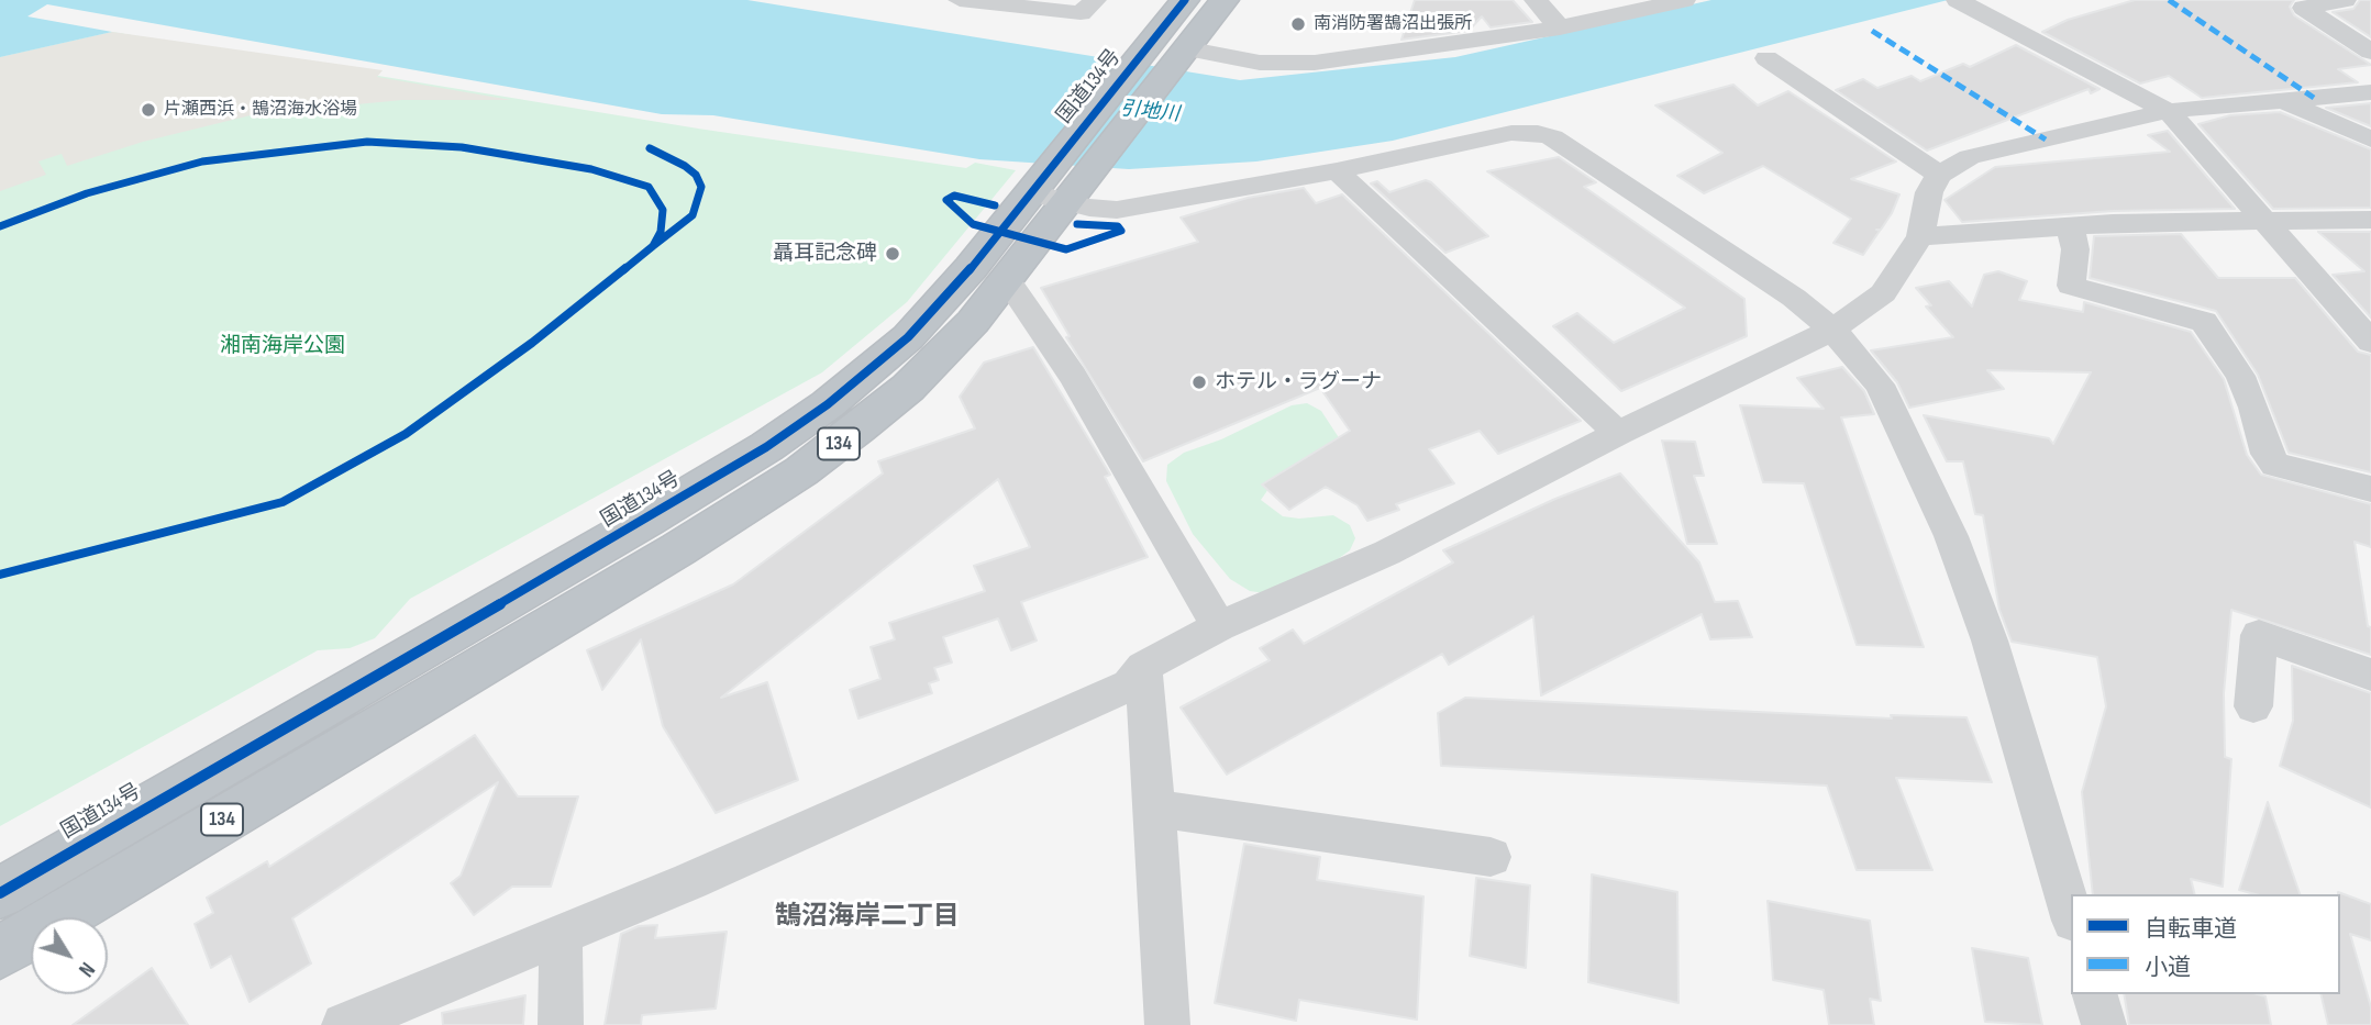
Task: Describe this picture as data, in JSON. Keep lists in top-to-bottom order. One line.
{"streets":{"highway":["国道134号","134"]},"districts":["鵠沼海岸二丁目"],"water":["引地川"],"parks":["湘南海岸公園"],"places":["南消防署鵠沼出張所","片瀬西浜・鵠沼海水浴場","聶耳記念碑","ホテル・ラグーナ"],"legend":["自転車道","小道"],"north":"bottom right"}
